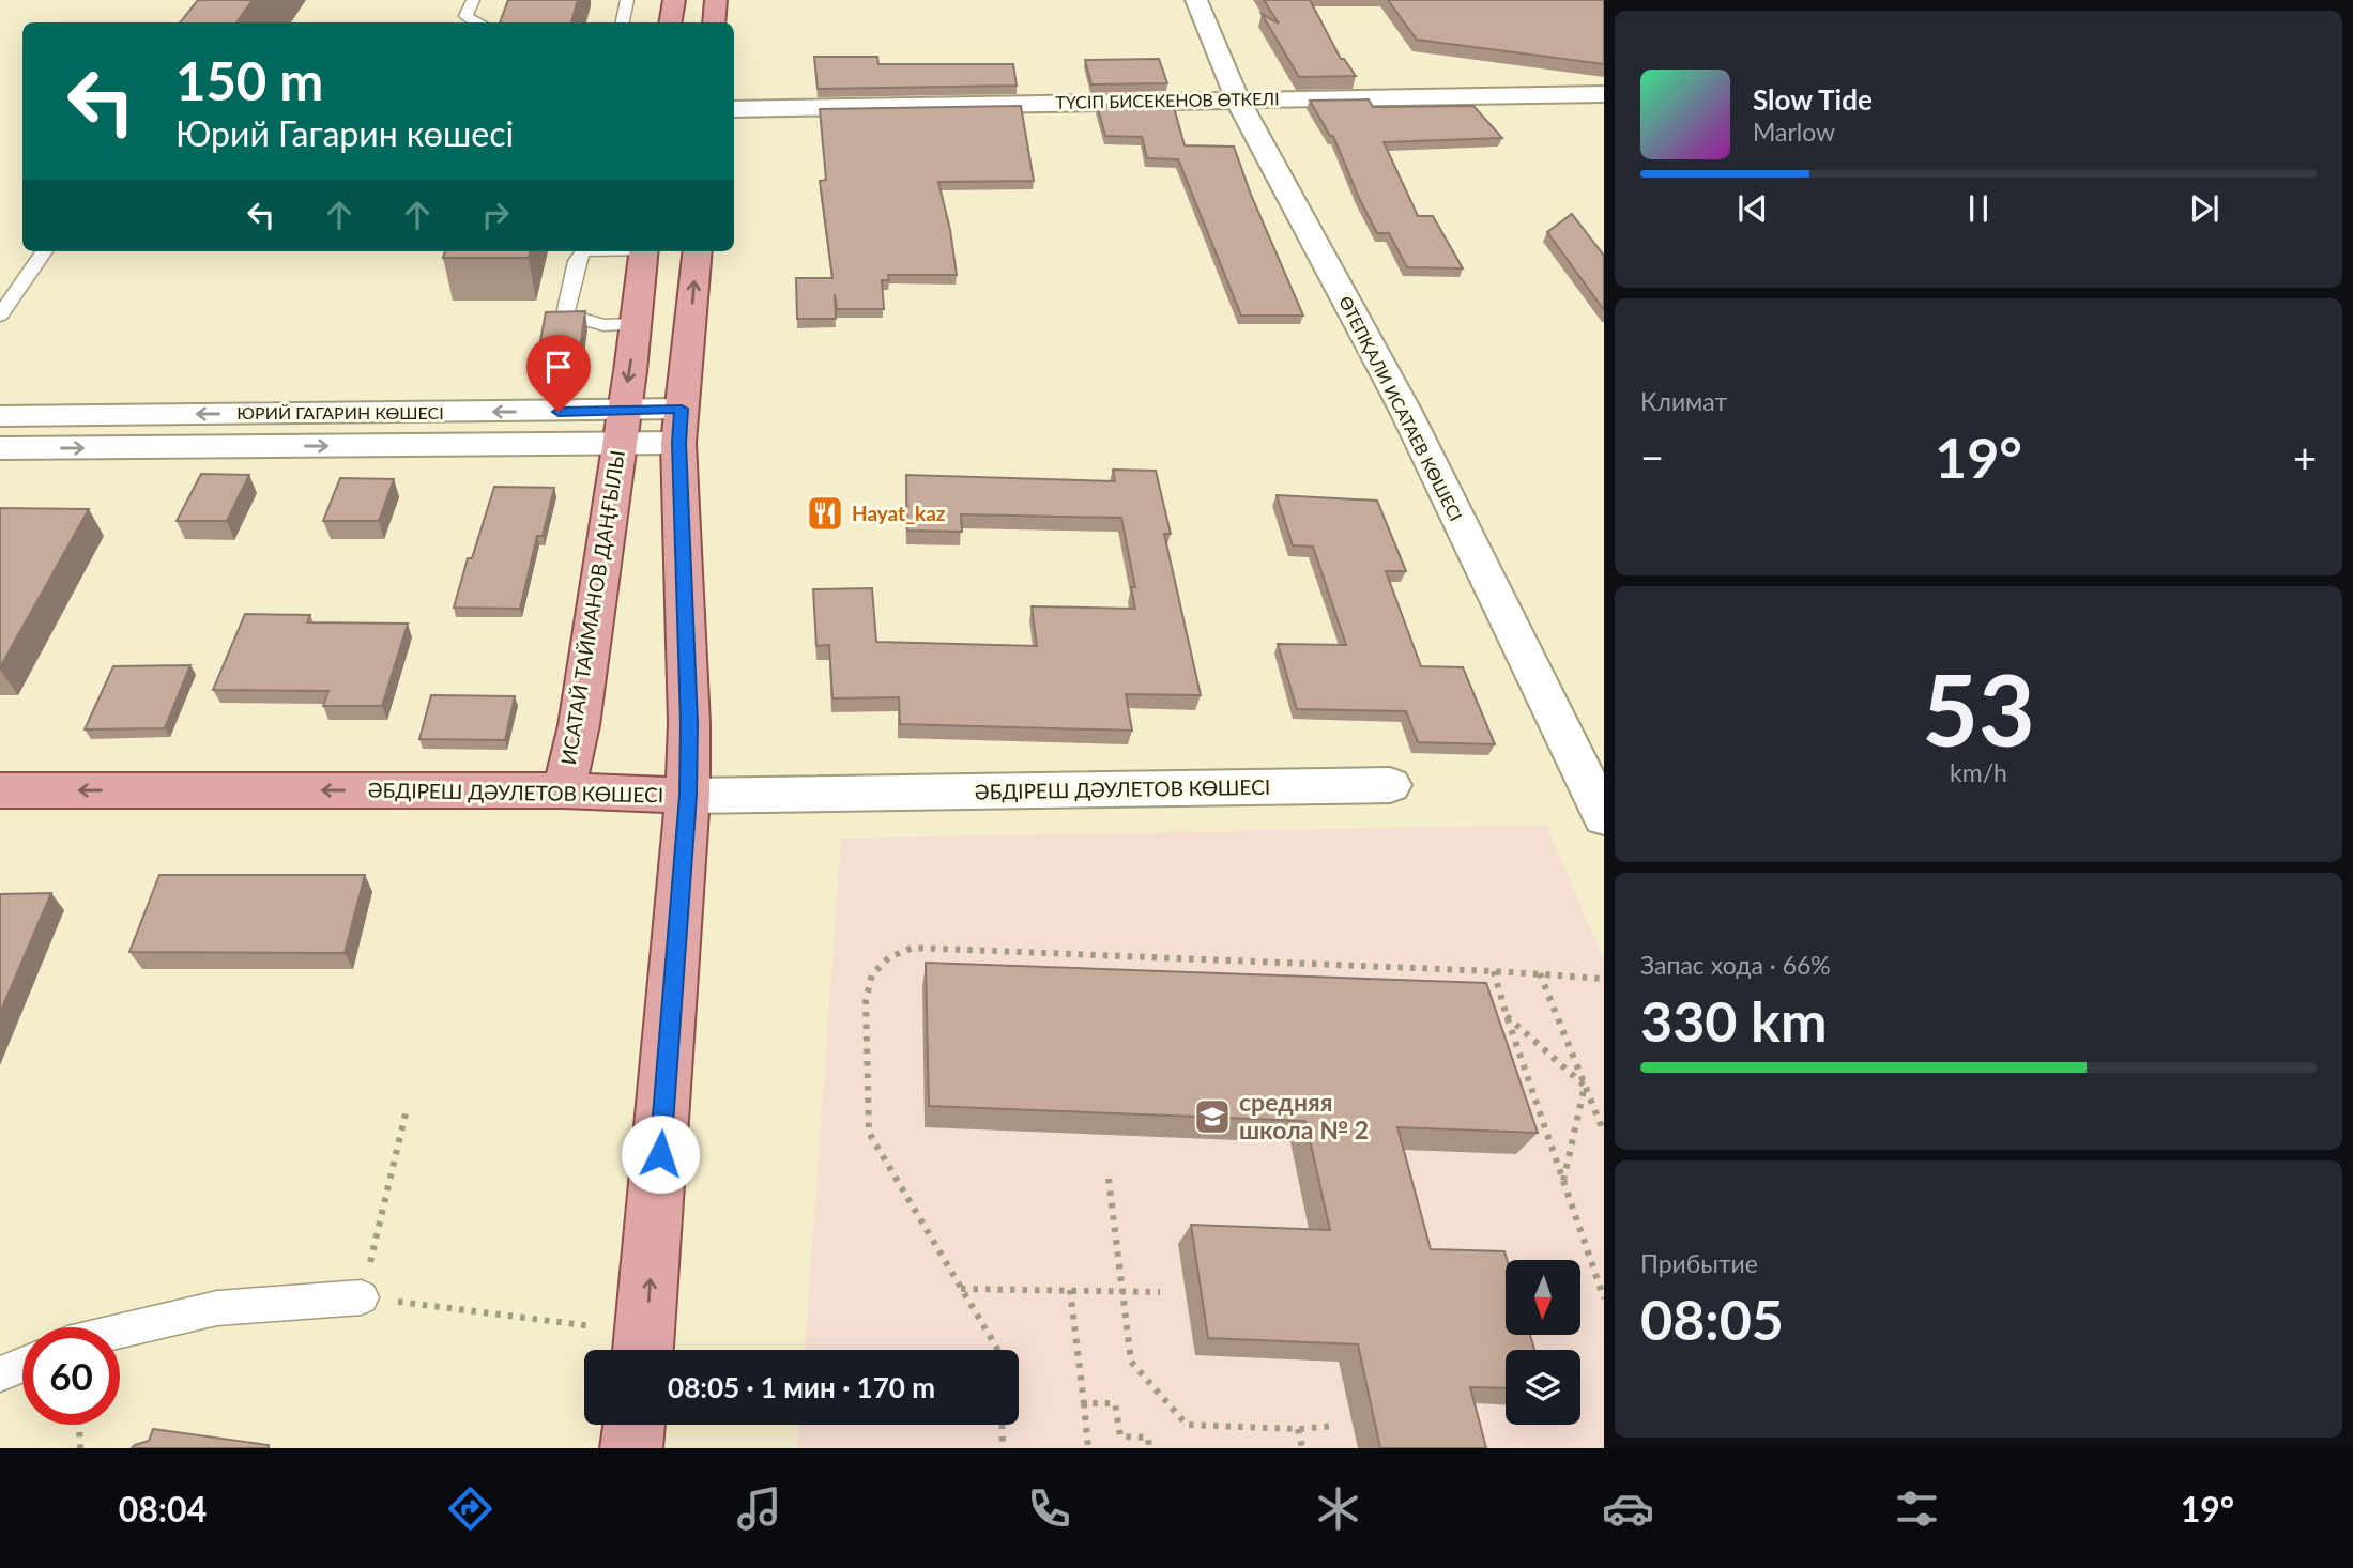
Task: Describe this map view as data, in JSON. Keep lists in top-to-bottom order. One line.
{"streets":{"main road":["ИСАТАЙ ТАЙМАНОВ ДАҢҒЫЛЫ","ӘБДІРЕШ ДӘУЛЕТОВ КӨШЕСІ"],"street":["ТҮСІП БИСЕКЕНОВ ӨТКЕЛІ","ӨТЕПҚАЛИ ИСАТАЕВ КӨШЕСІ","ЮРИЙ ГАГАРИН КӨШЕСІ"]},"crossings":[["ТҮСІП БИСЕКЕНОВ ӨТКЕЛІ","ӨТЕПҚАЛИ ИСАТАЕВ КӨШЕСІ"],["ЮРИЙ ГАГАРИН КӨШЕСІ","ИСАТАЙ ТАЙМАНОВ ДАҢҒЫЛЫ"],["ИСАТАЙ ТАЙМАНОВ ДАҢҒЫЛЫ","ӘБДІРЕШ ДӘУЛЕТОВ КӨШЕСІ"]],"one_way":["ӘБДІРЕШ ДӘУЛЕТОВ КӨШЕСІ"],"places":{"restaurant":["Hayat_kaz"],"school or university":["cредняя школа № 2"]},"north":"bottom","page":{"turn":["150 m","Юрий Гагарин көшесі"],"song":["Slow Tide","Marlow"],"tile":["Климат",["53","km/h"],["Запас хода · 66%","330 km"],["Прибытие","08:05"]],"heat":["−","19°","+"],"limit":"60","trip":"08:05 · 1 мин · 170 m","tabs":["08:04","19°"]}}
